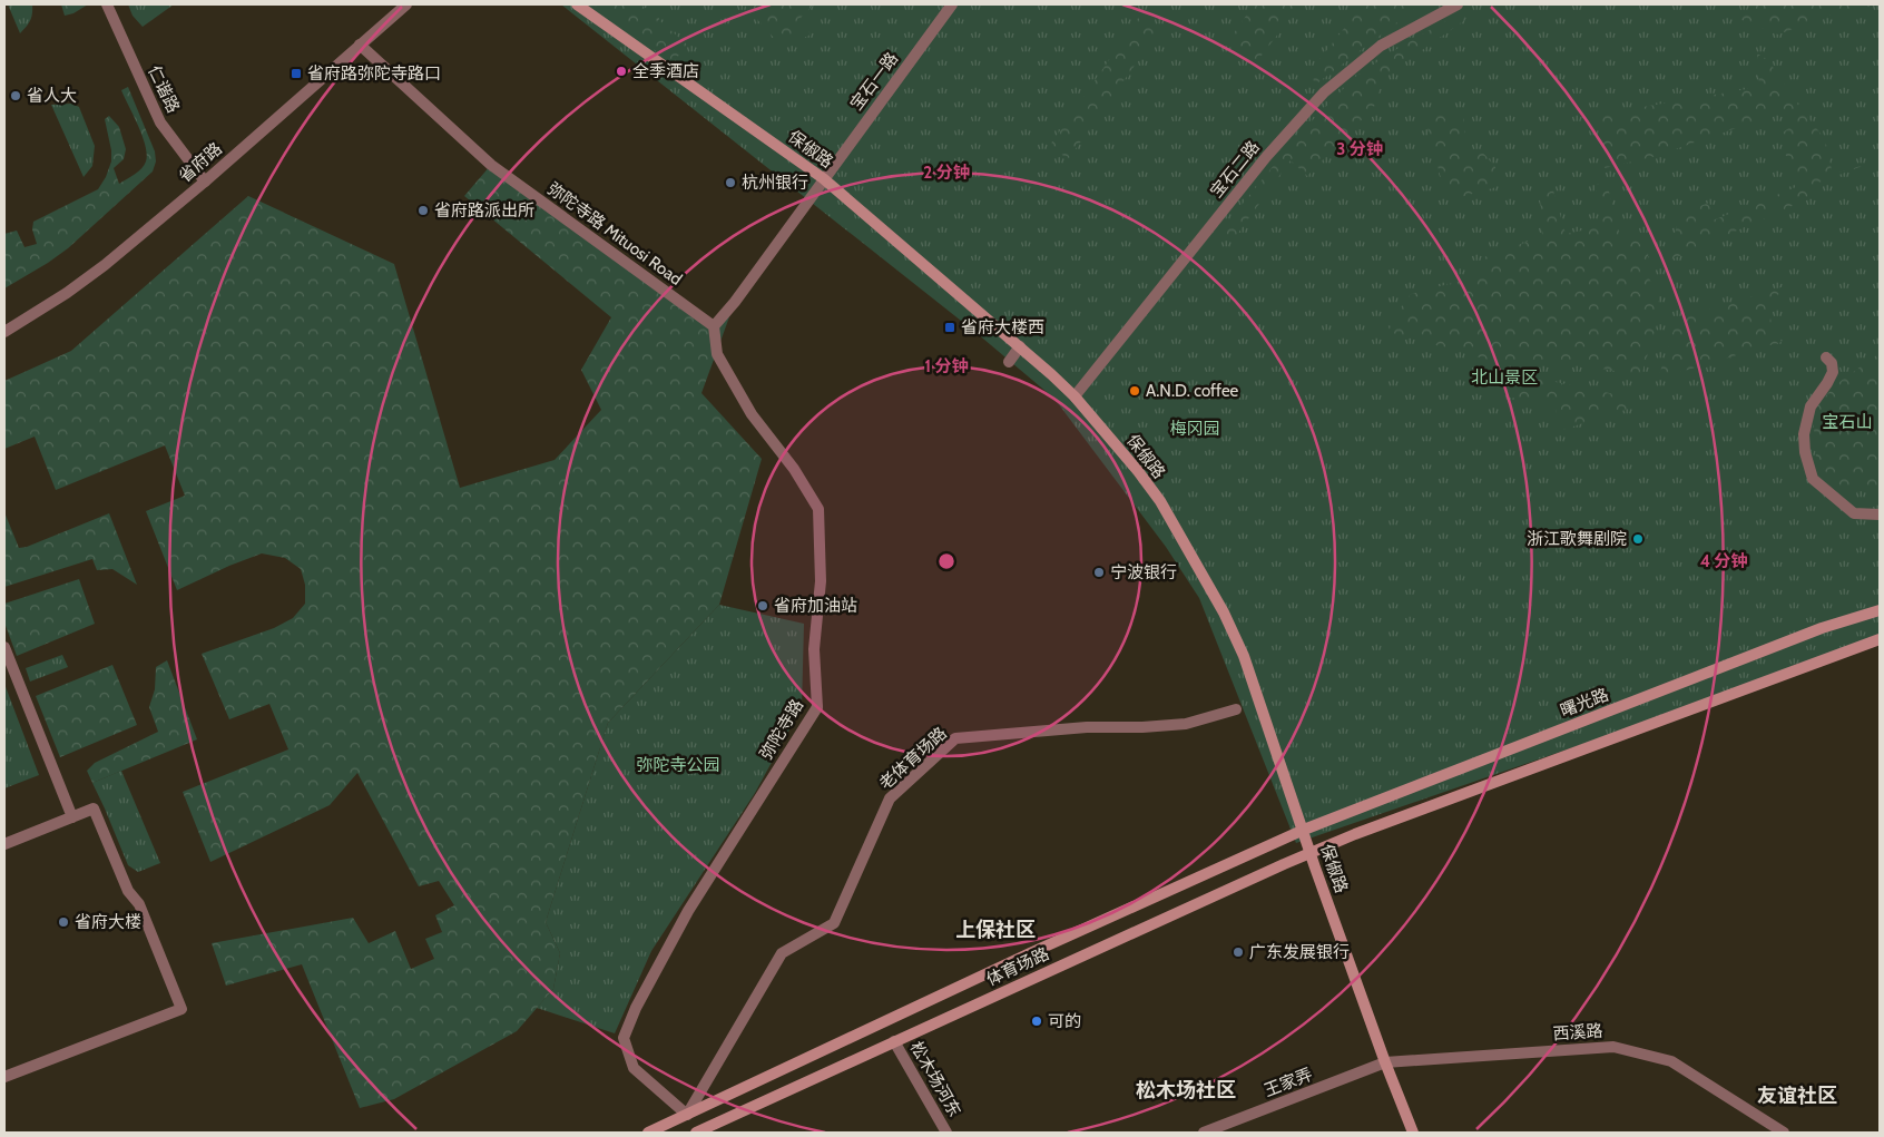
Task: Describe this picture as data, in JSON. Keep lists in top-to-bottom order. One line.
{"streets":{"main road":["保俶路","曙光路","体育场路"],"street":["宝石一路","仁谐路","省府路","宝石二路","弥陀寺路 Mituosi Road","弥陀寺路","老体育场路","西溪路","松木场河东","王家弄"]},"crossings":[["宝石一路","保俶路"],["仁谐路","省府路"],["保俶路","宝石二路"],["保俶路","曙光路"],["保俶路","体育场路"],["保俶路","西溪路"],["保俶路","王家弄"],["省府路","弥陀寺路 Mituosi Road"],["弥陀寺路 Mituosi Road","弥陀寺路"],["曙光路","体育场路"],["弥陀寺路","老体育场路"],["弥陀寺路","体育场路"],["老体育场路","体育场路"],["体育场路","松木场河东"],["西溪路","王家弄"]],"districts":["上保社区","松木场社区","友谊社区"],"parks":["北山景区","宝石山","梅冈园","弥陀寺公园"],"places":{"other":["全季酒店","省人大","杭州银行","省府路派出所","A.N.D. coffee","浙江歌舞剧院","宁波银行","省府加油站","省府大楼","广东发展银行","可的"],"transit":["省府路弥陀寺路口","省府大楼西"]},"rings":["3 分钟","2 分钟","1 分钟","4 分钟"]}
